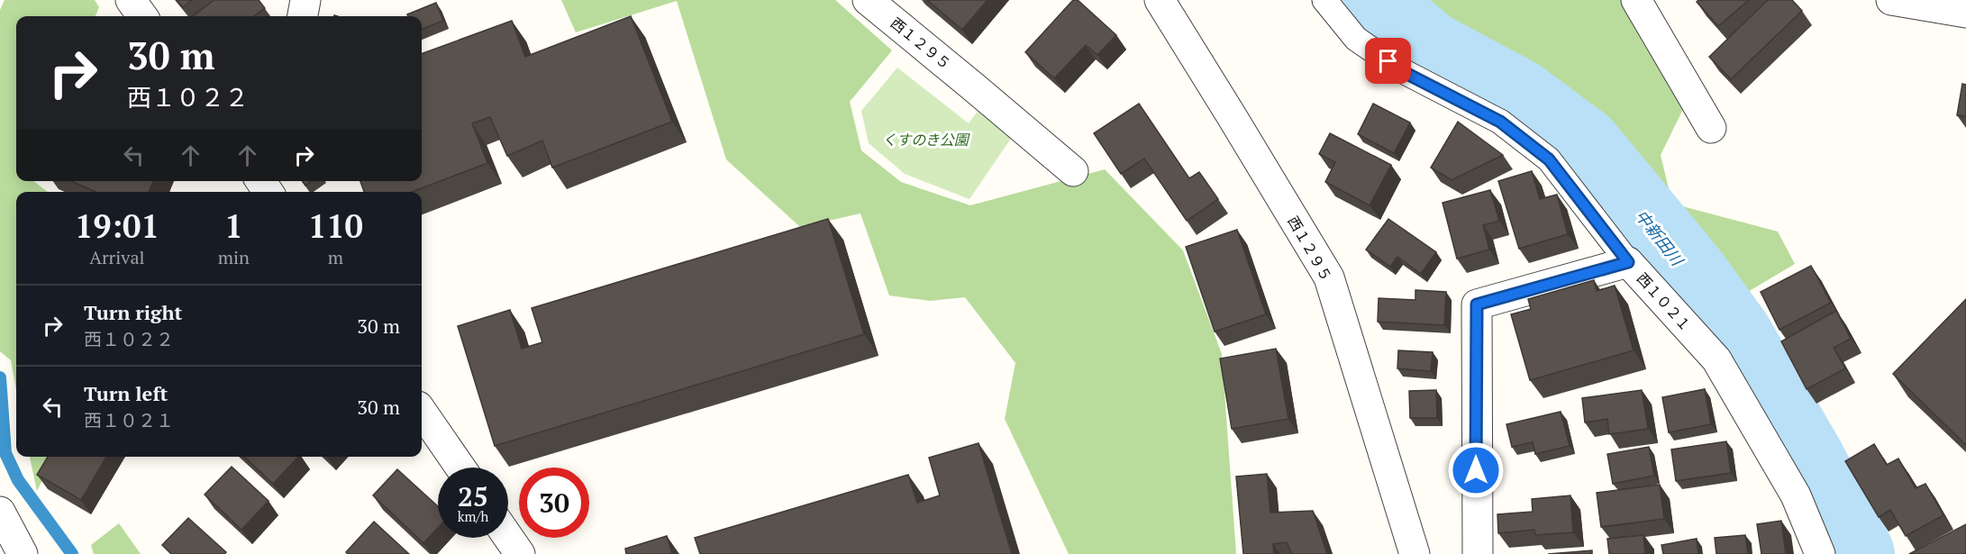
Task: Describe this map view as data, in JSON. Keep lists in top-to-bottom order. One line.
{"streets":{"street":["西１２９５","西１０２１"]},"water":["中新田川"],"parks":["くすのき公園"],"page":{"turn":["30 m","西１０２２"],"eta":["19:01","Arrival","1","min","110","m"],"list":[{"name":"Turn right","note":"西１０２２","value":"30 m"},{"name":"Turn left","note":"西１０２１","value":"30 m"}],"speed":"25 km/h","limit":"30"}}
